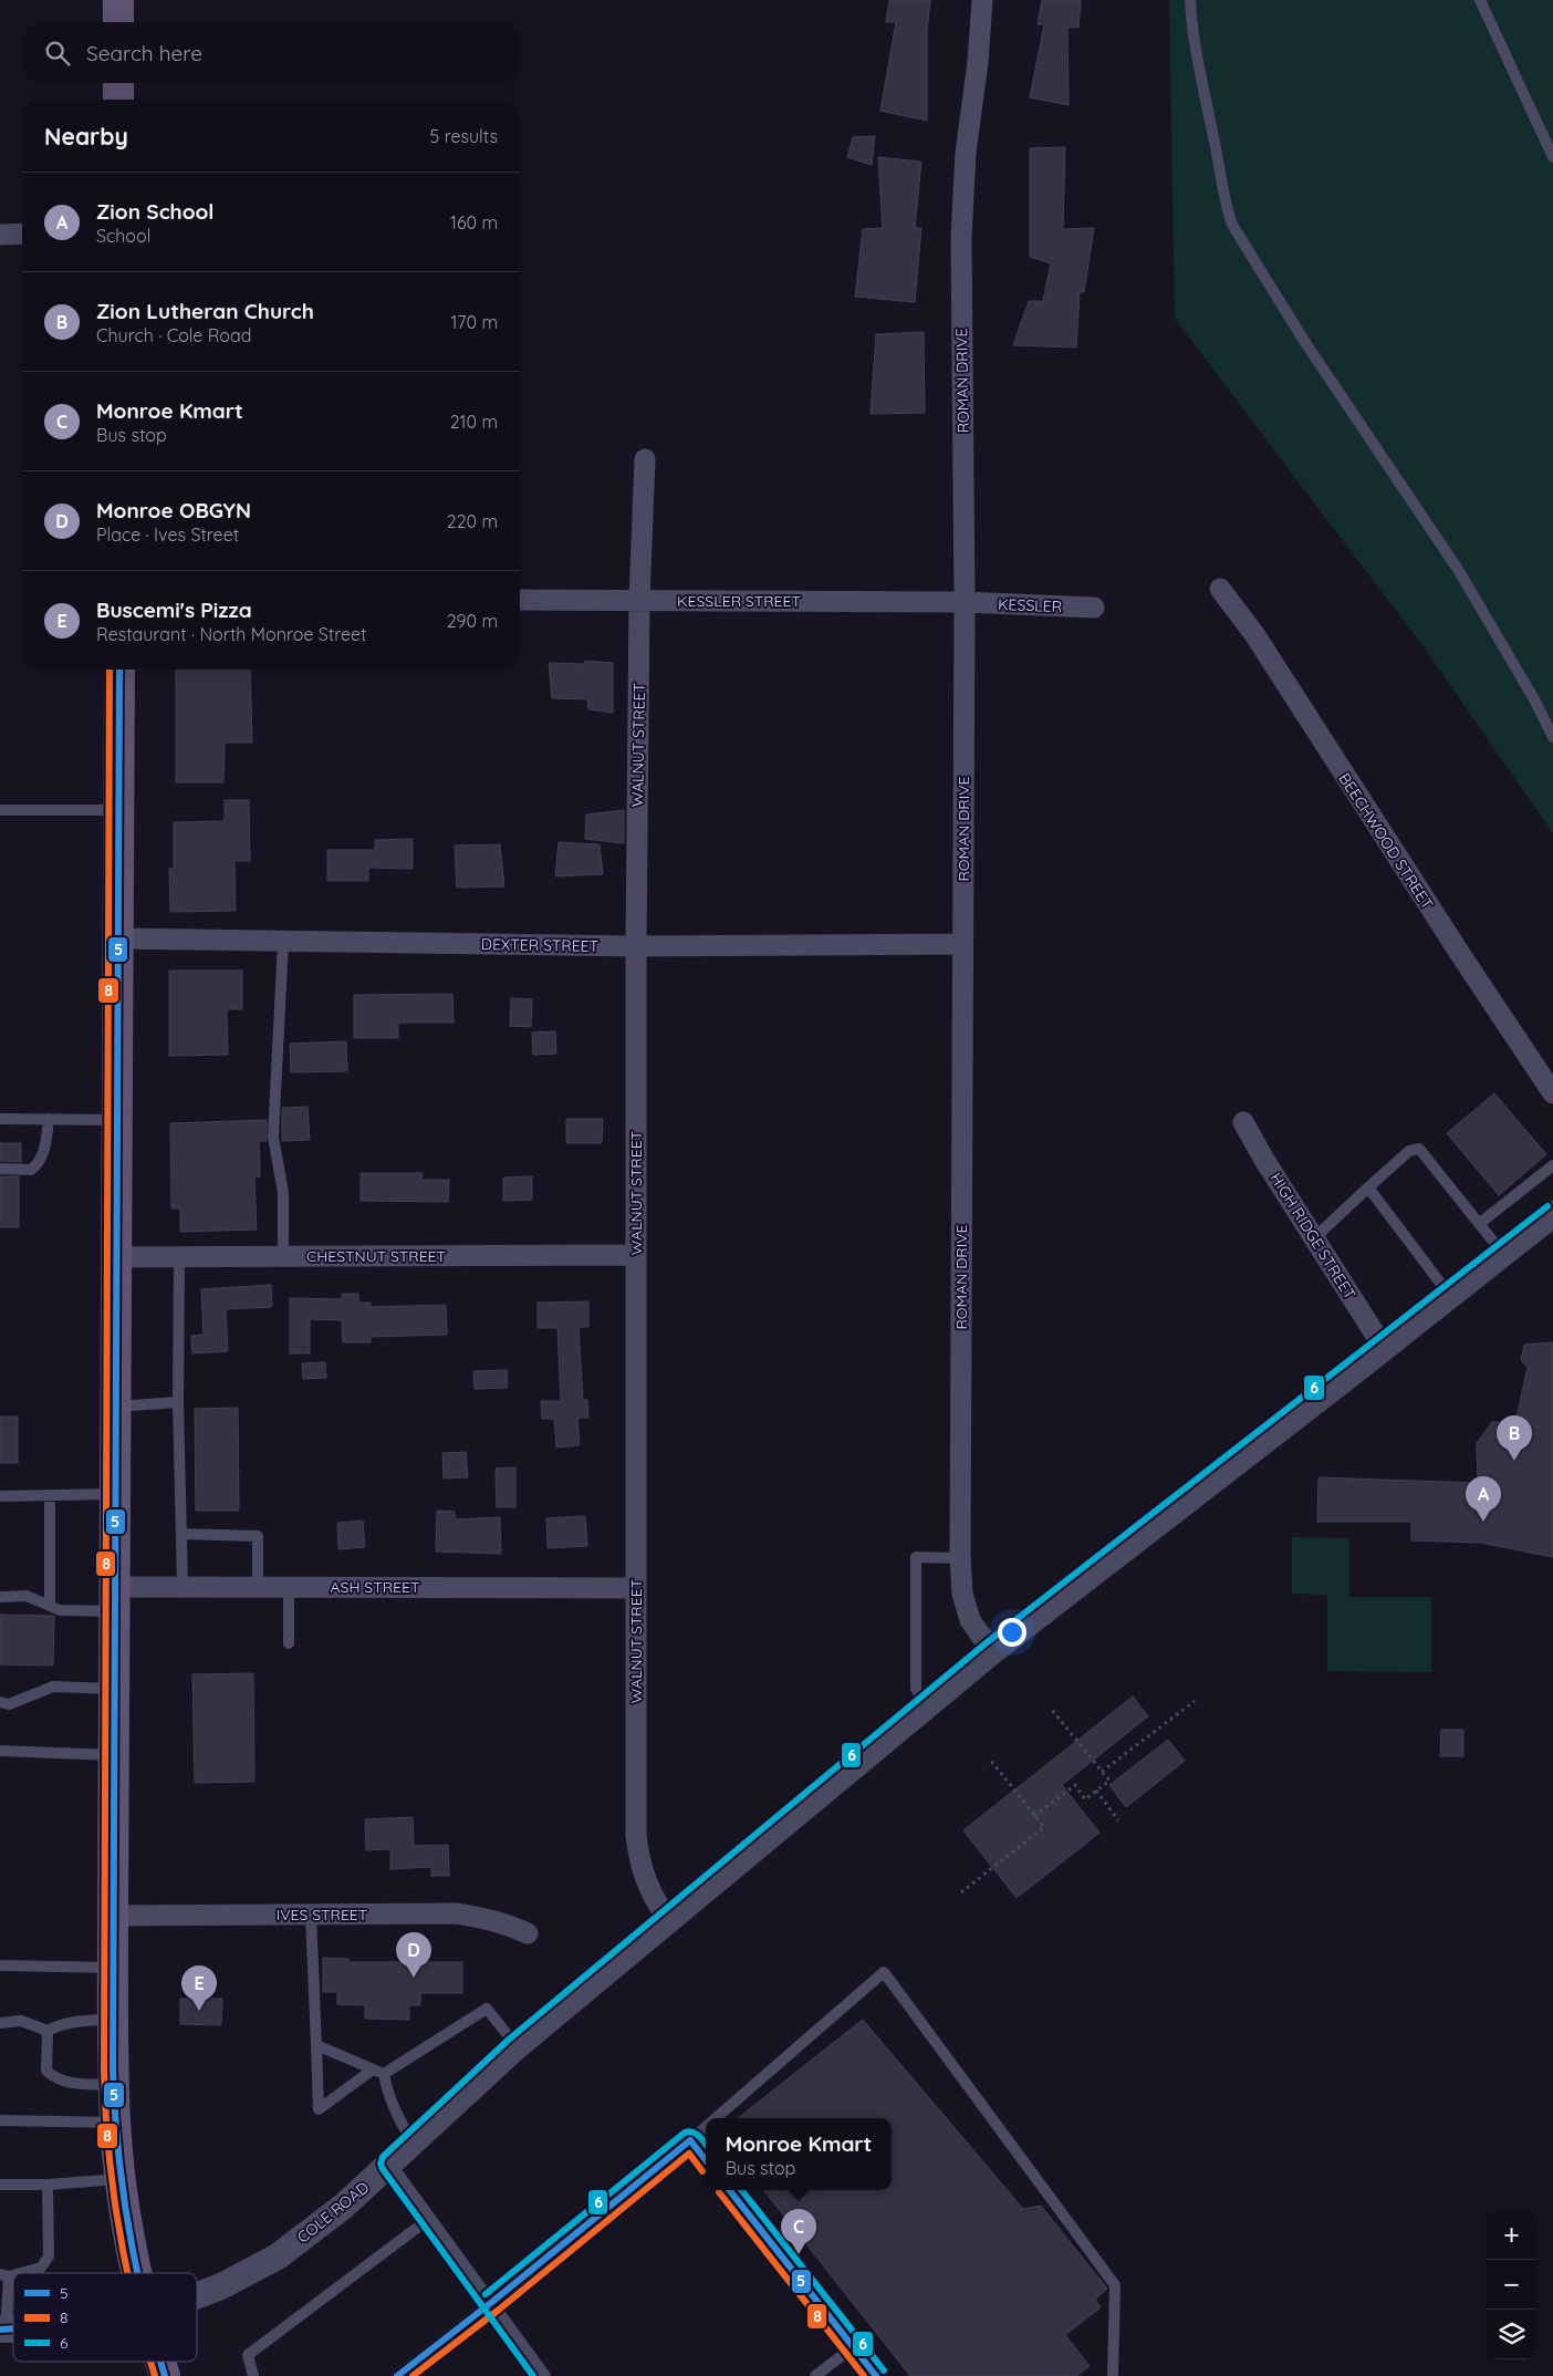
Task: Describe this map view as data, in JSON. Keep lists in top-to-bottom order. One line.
{"streets":{"street":["ROMAN DRIVE","KESSLER STREET","KESSLER","WALNUT STREET","BEECHWOOD STREET","DEXTER STREET","HIGH RIDGE STREET","CHESTNUT STREET","ASH STREET","IVES STREET","COLE ROAD"]},"crossings":[["ROMAN DRIVE","KESSLER STREET"],["ROMAN DRIVE","KESSLER"],["ROMAN DRIVE","DEXTER STREET"],["ROMAN DRIVE","COLE ROAD"],["KESSLER STREET","KESSLER"],["KESSLER STREET","WALNUT STREET"],["WALNUT STREET","DEXTER STREET"],["WALNUT STREET","CHESTNUT STREET"],["WALNUT STREET","ASH STREET"],["WALNUT STREET","COLE ROAD"],["HIGH RIDGE STREET","COLE ROAD"]],"lines":["transit line 5","transit line 8","transit line 6"],"legend":["5","8","6"],"page":{"search":"Search here","heading":["Nearby","5 results"],"list":[{"mark":"A","name":"Zion School","note":"School","value":"160 m"},{"mark":"B","name":"Zion Lutheran Church","note":"Church · Cole Road","value":"170 m"},{"mark":"C","name":"Monroe Kmart","note":"Bus stop","value":"210 m"},{"mark":"D","name":"Monroe OBGYN","note":"Place · Ives Street","value":"220 m"},{"mark":"E","name":"Buscemi's Pizza","note":"Restaurant · North Monroe Street","value":"290 m"}],"pins":["B","A","D","E","C"],"popup":["Monroe Kmart","Bus stop"],"map_buttons":["+","−"]}}
